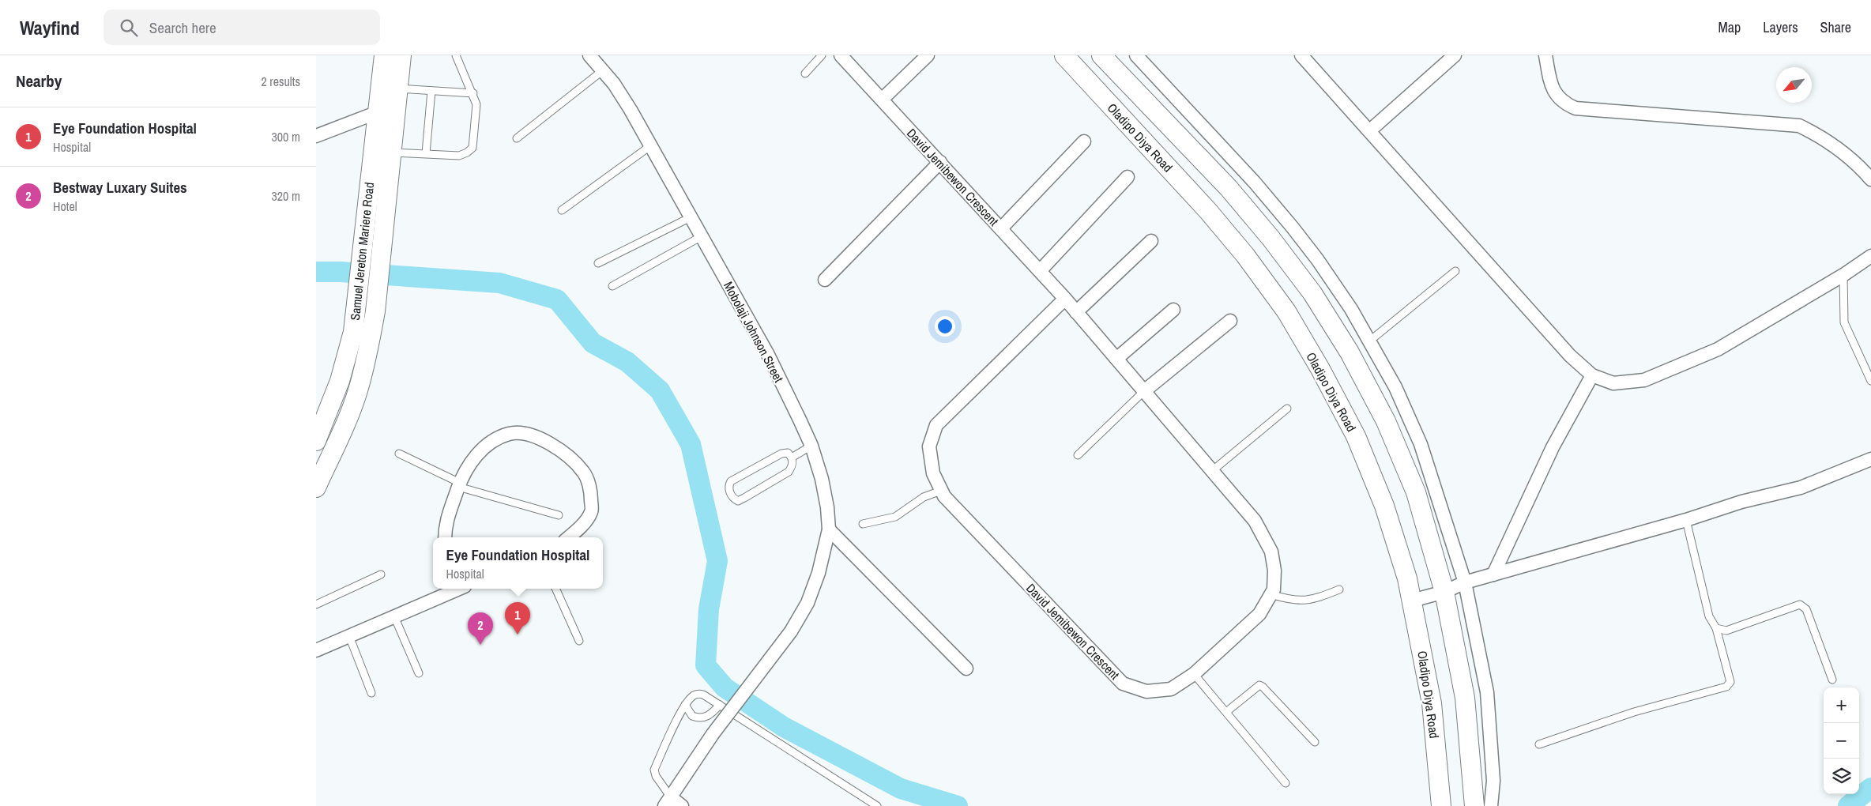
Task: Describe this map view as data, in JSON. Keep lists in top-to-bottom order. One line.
{"streets":{"main road":["Oladipo Diya Road","Samuel Jereton Mariere Road"],"street":["David Jemibewon Crescent","Mobolaji Johnson Street"]},"north":"bottom left","page":{"header":"Wayfind","search":"Search here","nav":["Map","Layers","Share"],"heading":["Nearby","2 results"],"list":[{"mark":"1","name":"Eye Foundation Hospital","note":"Hospital","value":"300 m"},{"mark":"2","name":"Bestway Luxary Suites","note":"Hotel","value":"320 m"}],"popup":["Eye Foundation Hospital","Hospital"],"pins":["1","2"],"map_buttons":["+","−"]}}
